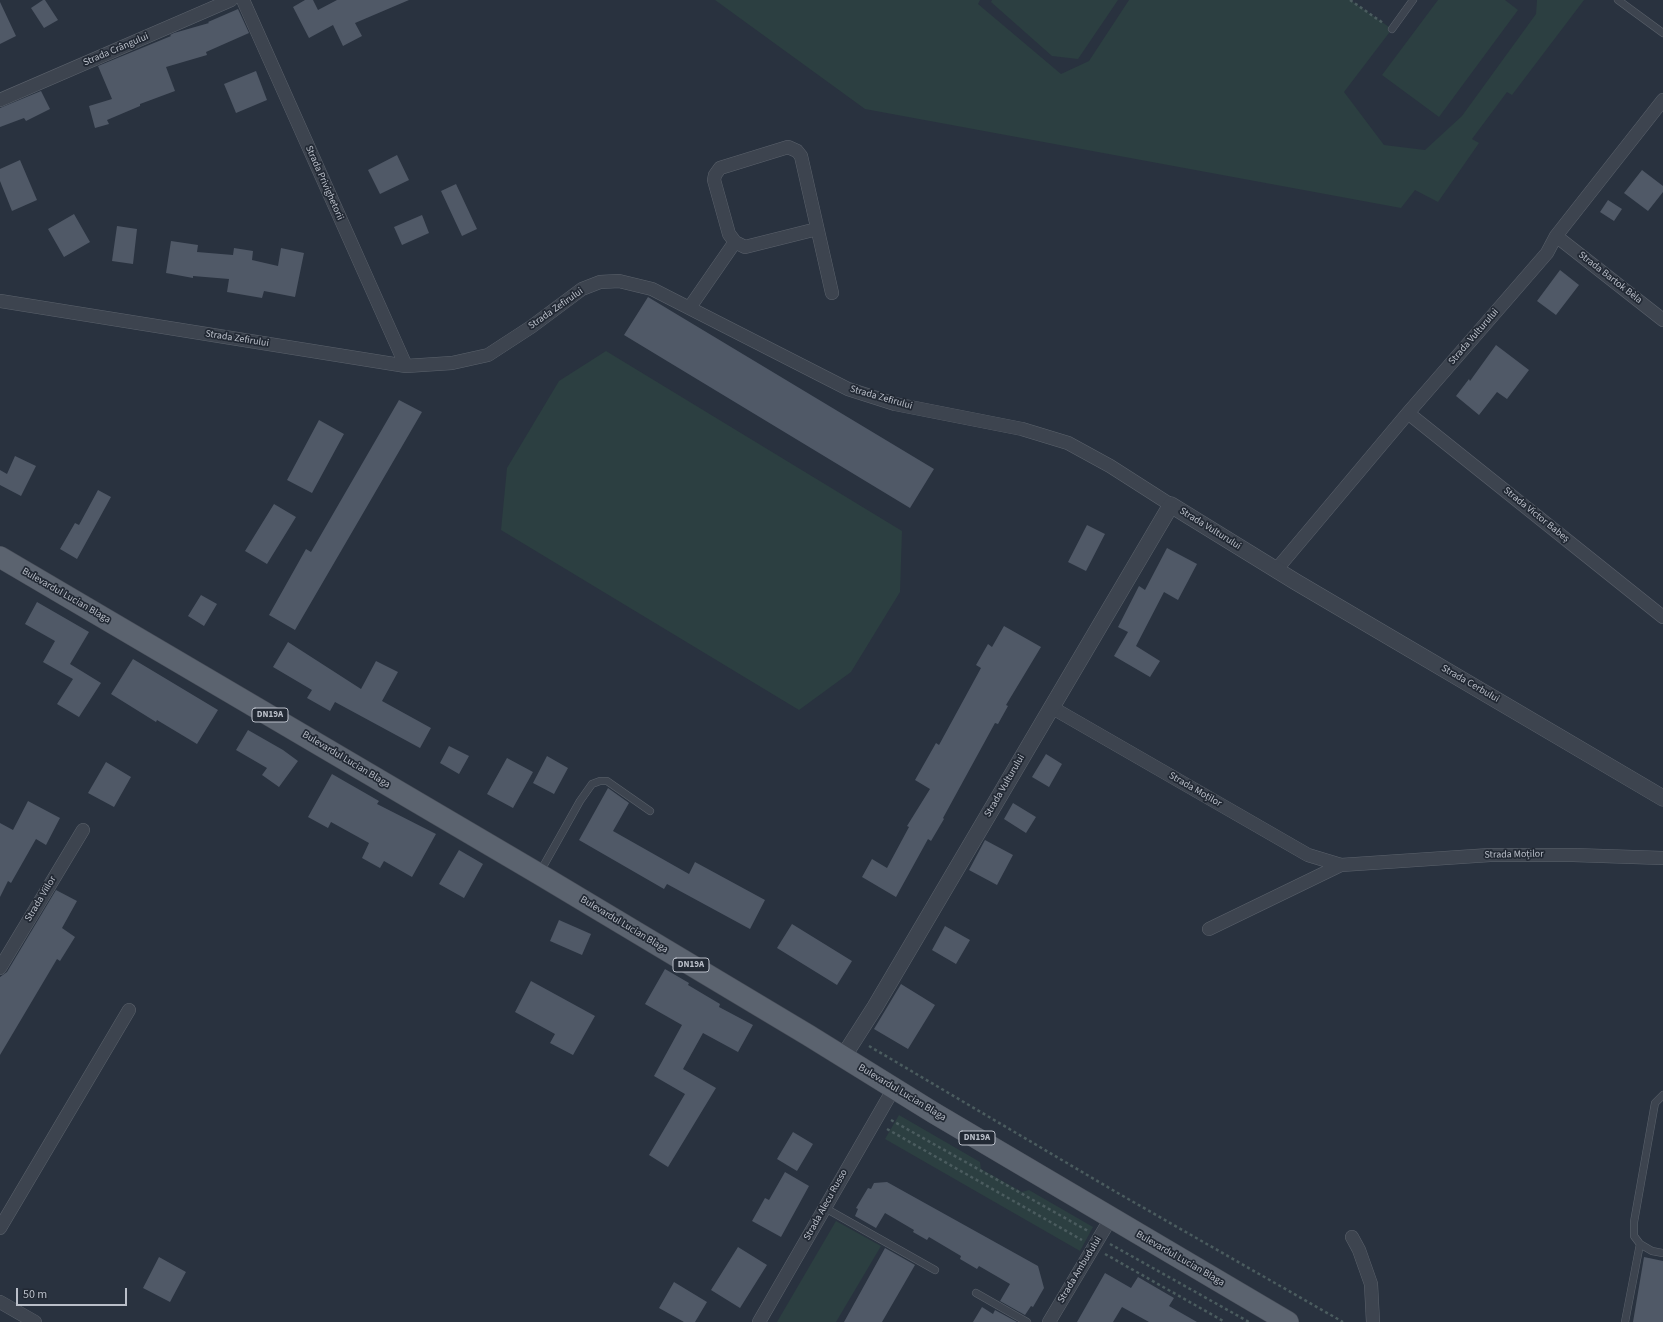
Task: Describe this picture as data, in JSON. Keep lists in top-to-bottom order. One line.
{"streets":{"main road":["Bulevardul Lucian Blaga","DN19A"],"street":["Strada Crângului","Strada Privighetorii","Strada Bartok Bèla","Strada Zefirului","Strada Vulturului","Strada Victor Babeș","Strada Cerbului","Strada Moților","Strada Viilor","Strada Alecu Russo","Strada Ambudului"]},"crossings":[["Strada Privighetorii","Strada Zefirului"],["Strada Bartok Bèla","Strada Vulturului"],["Strada Zefirului","Strada Vulturului"],["Strada Vulturului","Strada Victor Babeș"],["Strada Vulturului","Bulevardul Lucian Blaga"],["Strada Vulturului","Strada Cerbului"],["Strada Vulturului","Strada Moților"],["Bulevardul Lucian Blaga","Strada Alecu Russo"],["Bulevardul Lucian Blaga","Strada Ambudului"]],"scale_bar":"50 m"}
